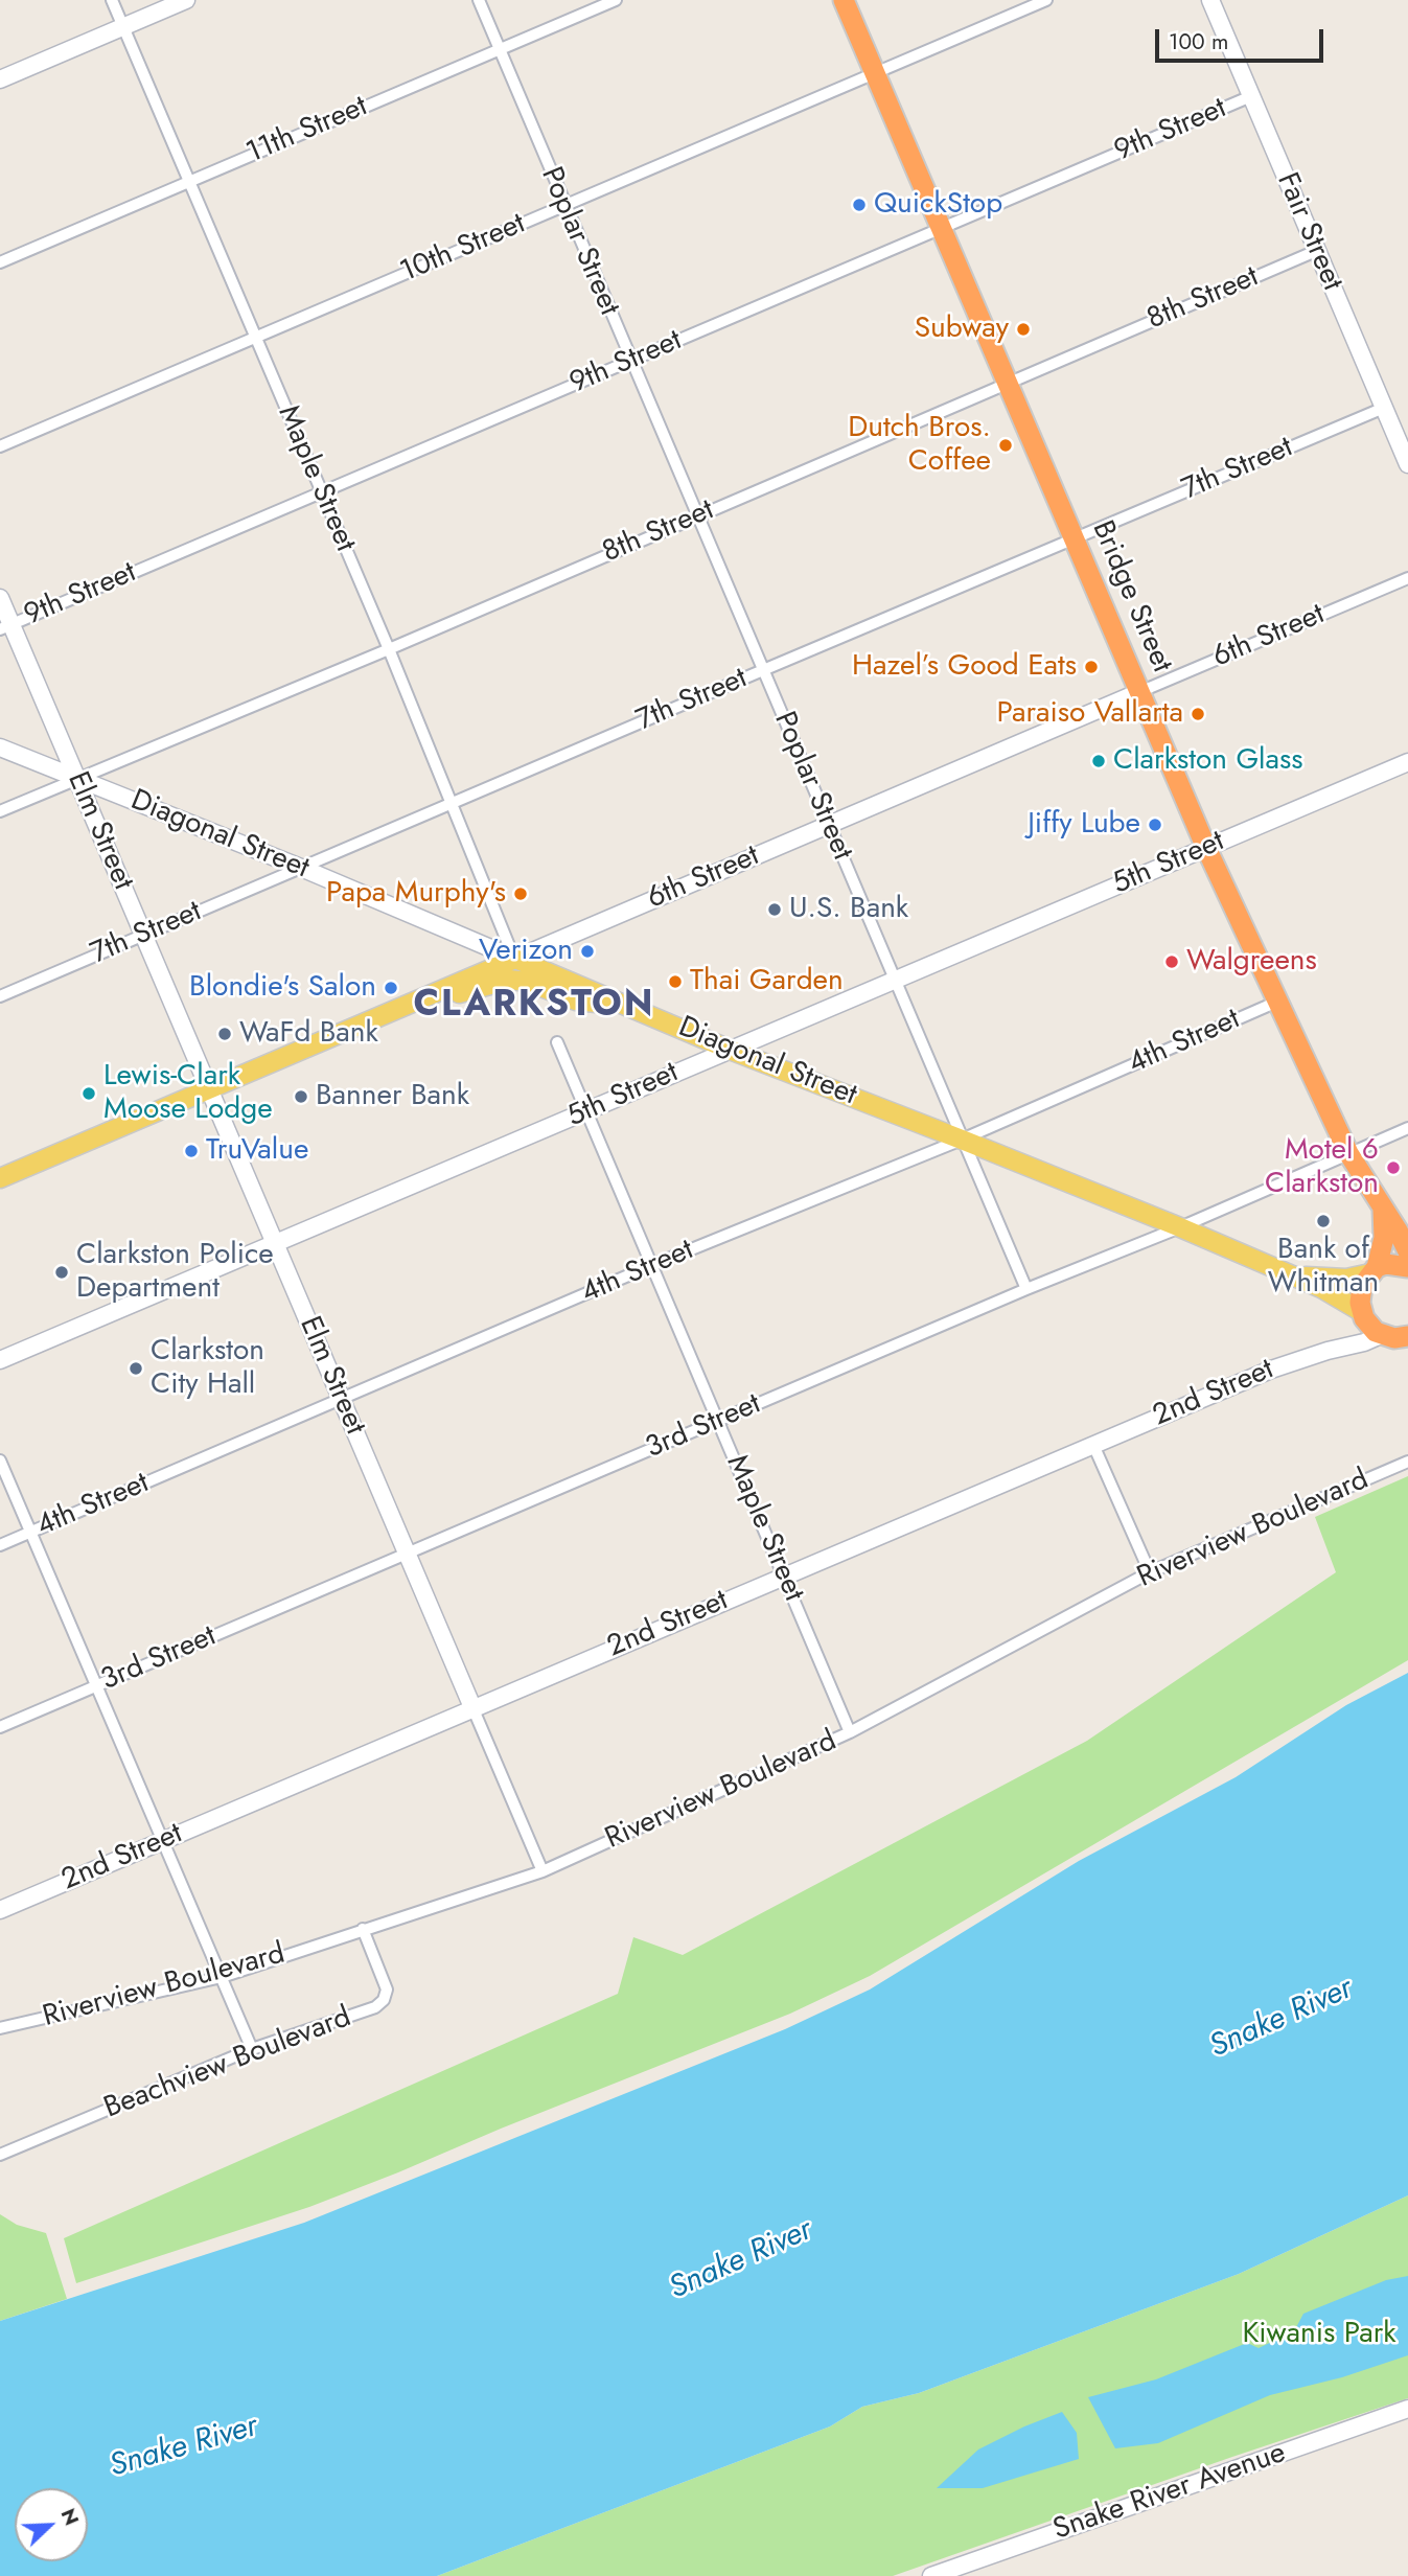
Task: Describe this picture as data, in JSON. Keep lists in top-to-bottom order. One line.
{"streets":{"highway":["Bridge Street"],"main road":["6th Street","Diagonal Street"],"street":["11th Street","9th Street","Fair Street","Poplar Street","10th Street","8th Street","7th Street","Maple Street","Elm Street","5th Street","4th Street","2nd Street","3rd Street","Riverview Boulevard","Beachview Boulevard","Snake River Avenue"]},"crossings":[["11th Street","Poplar Street"],["11th Street","Maple Street"],["9th Street","Fair Street"],["9th Street","Poplar Street"],["9th Street","Maple Street"],["9th Street","Bridge Street"],["9th Street","Elm Street"],["Fair Street","8th Street"],["Fair Street","7th Street"],["Poplar Street","10th Street"],["Poplar Street","8th Street"],["Poplar Street","7th Street"],["Poplar Street","6th Street"],["Poplar Street","Diagonal Street"],["Poplar Street","5th Street"],["Poplar Street","4th Street"],["Poplar Street","3rd Street"],["10th Street","Maple Street"],["10th Street","Bridge Street"],["8th Street","Maple Street"],["8th Street","Bridge Street"],["8th Street","Elm Street"],["8th Street","Diagonal Street"],["7th Street","Maple Street"],["7th Street","Bridge Street"],["7th Street","Elm Street"],["7th Street","Diagonal Street"],["Maple Street","6th Street"],["Maple Street","Diagonal Street"],["Maple Street","5th Street"],["Maple Street","4th Street"],["Maple Street","2nd Street"],["Maple Street","3rd Street"],["Maple Street","Riverview Boulevard"],["Bridge Street","6th Street"],["Bridge Street","5th Street"],["Bridge Street","4th Street"],["Bridge Street","3rd Street"],["6th Street","Elm Street"],["6th Street","Diagonal Street"],["Elm Street","Diagonal Street"],["Elm Street","5th Street"],["Elm Street","4th Street"],["Elm Street","2nd Street"],["Elm Street","3rd Street"],["Elm Street","Riverview Boulevard"],["Diagonal Street","5th Street"],["Diagonal Street","4th Street"],["Diagonal Street","3rd Street"],["Riverview Boulevard","Beachview Boulevard"]],"districts":["CLARKSTON"],"water":["Snake River"],"parks":["Kiwanis Park"],"places":["QuickStop","Subway","Dutch Bros. Coffee","Hazel’s Good Eats","Paraiso Vallarta","Clarkston Glass","Jiffy Lube","Papa Murphy's","U.S. Bank","Verizon","Walgreens","Thai Garden","Blondie's Salon","WaFd Bank","Lewis-Clark Moose Lodge","Banner Bank","TruValue","Motel 6 Clarkston","Bank of Whitman","Clarkston Police Department","Clarkston City Hall"],"scale_bar":"100 m","north":"top right"}
